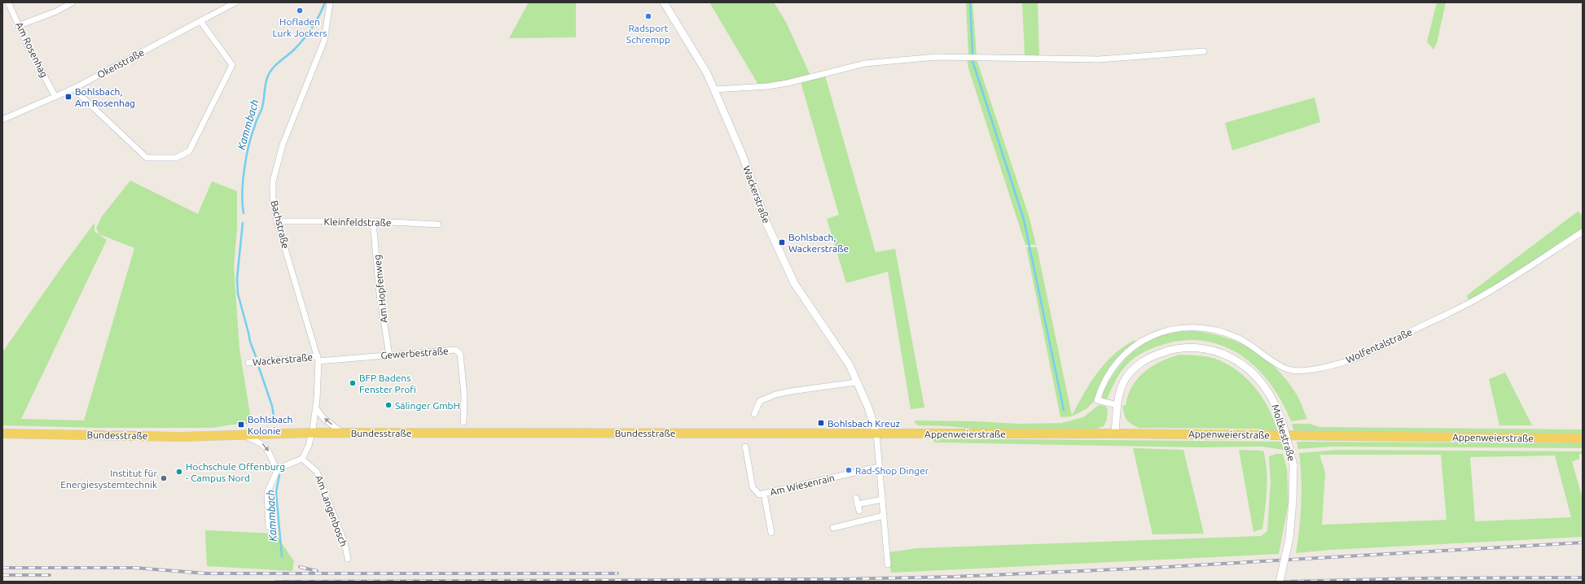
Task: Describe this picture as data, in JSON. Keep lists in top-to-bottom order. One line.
{"streets":{"main road":["Bundesstraße","Appenweierstraße"],"street":["Am Rosenhag","Okenstraße","Wackerstraße","Kleinfeldstraße","Bachstraße","Am Hopfenweg","Wolfentalstraße","Gewerbestraße","Moltkestraße","Am Wiesenrain","Am Langenbosch"]},"crossings":[["Am Rosenhag","Okenstraße"],["Wackerstraße","Bachstraße"],["Wackerstraße","Gewerbestraße"],["Wackerstraße","Bundesstraße"],["Wackerstraße","Appenweierstraße"],["Wackerstraße","Am Wiesenrain"],["Kleinfeldstraße","Bachstraße"],["Kleinfeldstraße","Am Hopfenweg"],["Bachstraße","Gewerbestraße"],["Bachstraße","Bundesstraße"],["Am Hopfenweg","Gewerbestraße"],["Wolfentalstraße","Moltkestraße"],["Bundesstraße","Appenweierstraße"],["Moltkestraße","Appenweierstraße"]],"water":["Kammbach"],"places":{"other":["Hofladen Lurk Jockers","Radsport Schrempp","BFP Badens Fenster Profi","Sälinger GmbH","Rad-Shop Dinger","Hochschule Offenburg - Campus Nord","Institut für Energiesystemtechnik"],"transit":["Bohlsbach, Am Rosenhag","Bohlsbach, Wackerstraße","Bohlsbach Kreuz","Bohlsbach Kolonie"]}}
